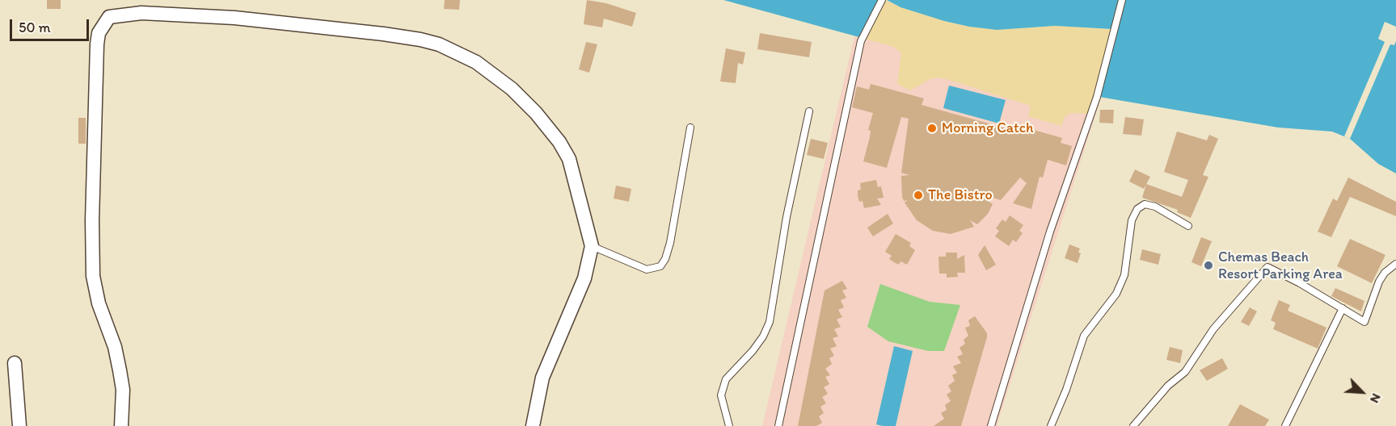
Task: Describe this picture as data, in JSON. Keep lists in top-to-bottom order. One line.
{"places":["Morning Catch","The Bistro","Chemas Beach Resort Parking Area"],"scale_bar":"50 m","north":"bottom right"}
